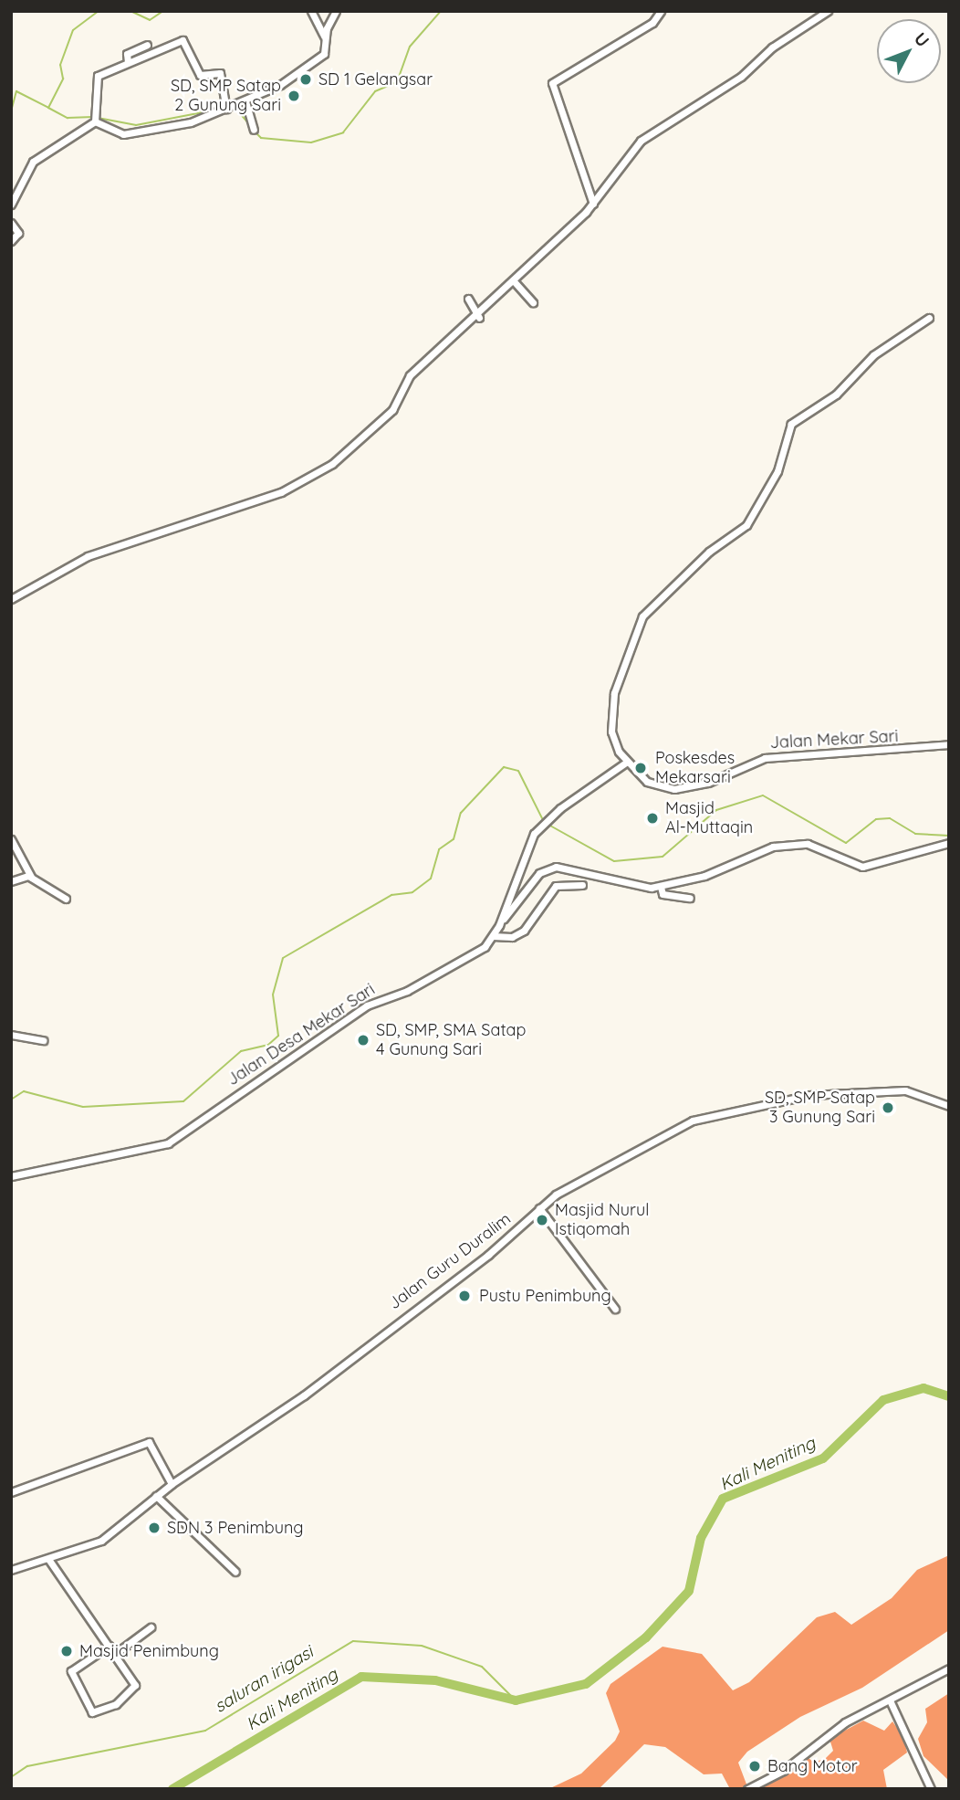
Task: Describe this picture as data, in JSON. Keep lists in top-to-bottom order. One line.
{"streets":{"street":["Jalan Mekar Sari","Jalan Desa Mekar Sari","Jalan Guru Duralim"]},"crossings":[["Jalan Mekar Sari","Jalan Desa Mekar Sari"]],"water":["Kali Meniting","saluran irigasi"],"places":["SD 1 Gelangsar","SD, SMP Satap 2 Gunung Sari","Poskesdes Mekarsari","Masjid Al-Muttaqin","SD, SMP, SMA Satap 4 Gunung Sari","SD, SMP Satap 3 Gunung Sari","Masjid Nurul Istiqomah","Pustu Penimbung","SDN 3 Penimbung","Masjid Penimbung","Bang Motor"],"north":"top right"}
